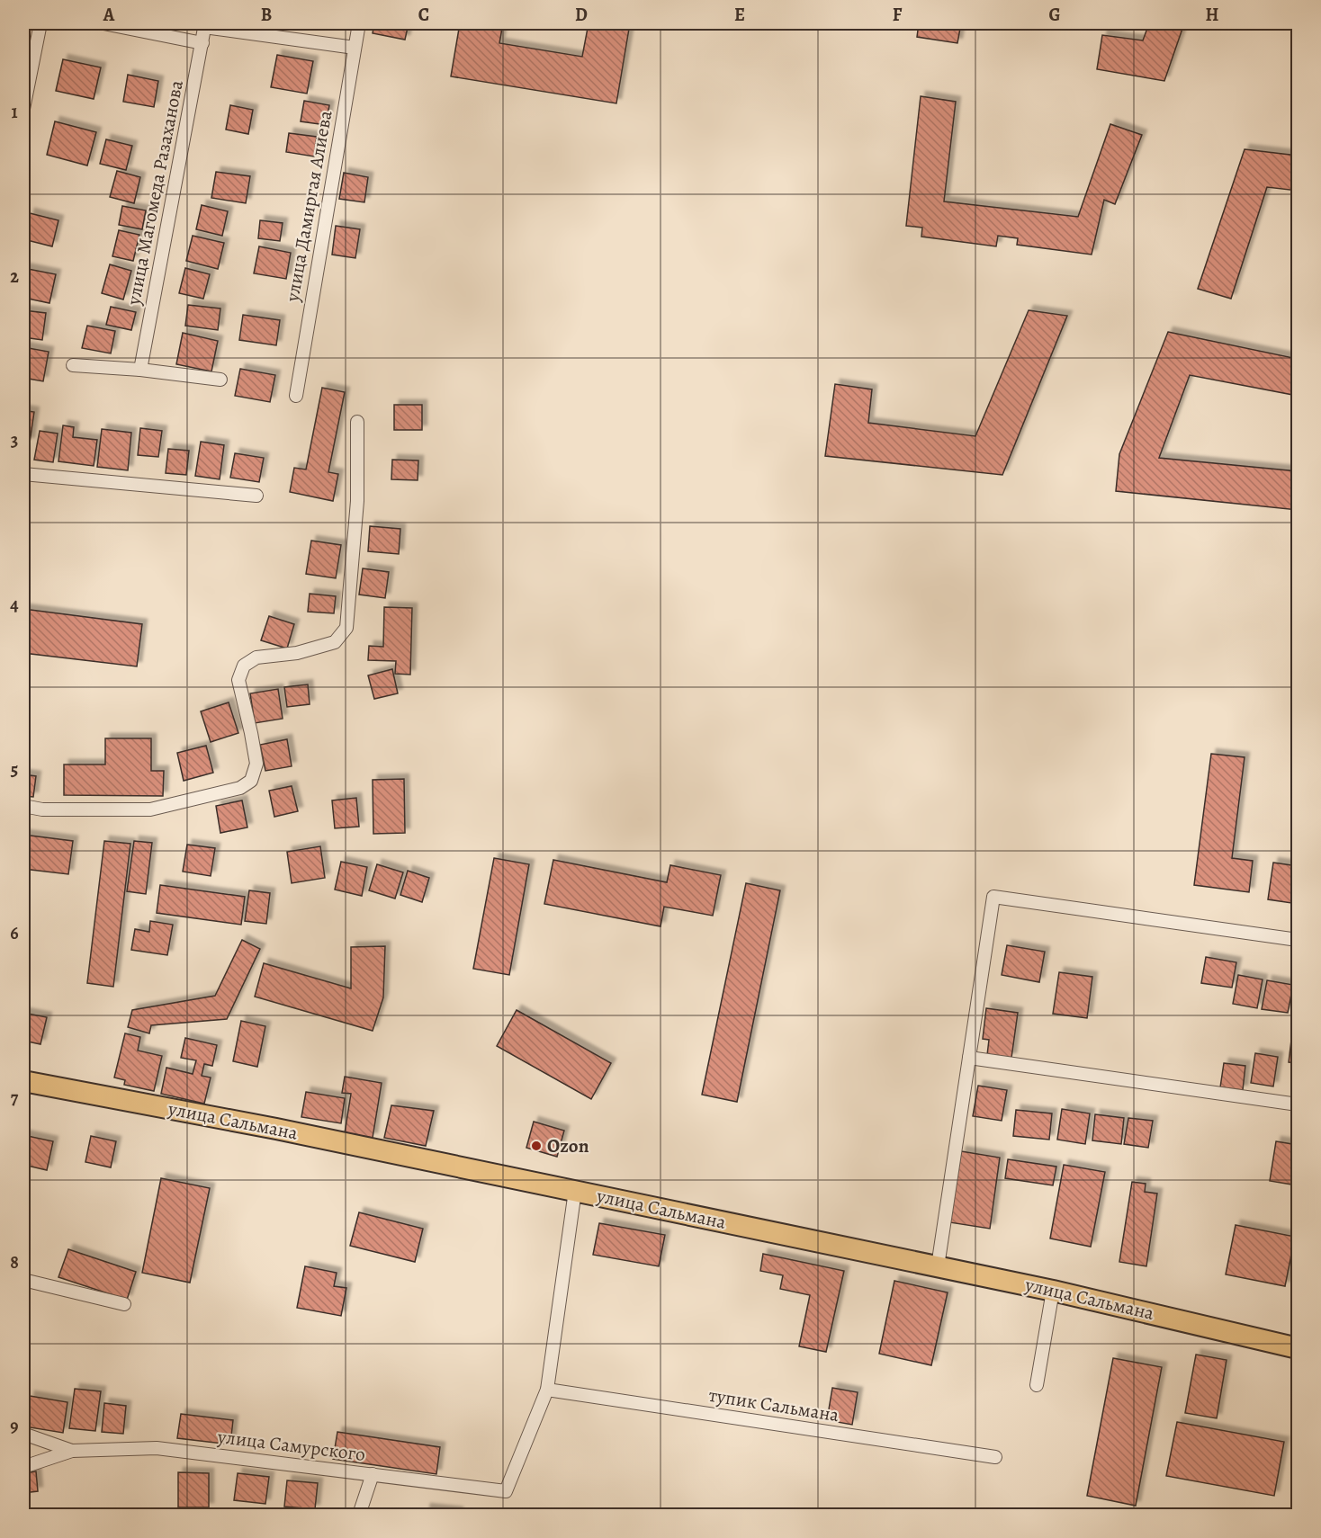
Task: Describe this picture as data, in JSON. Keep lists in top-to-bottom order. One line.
{"streets":{"main road":["улица Сальмана"],"street":["улица Магомеда Разаханова","улица Дамиргая Алиева","тупик Сальмана","улица Самурского"]},"crossings":[["тупик Сальмана","улица Самурского"]],"places":["Ozon"],"grid":{"columns":["A","B","C","D","E","F","G","H"],"rows":["1","2","3","4","5","6","7","8","9"]}}
